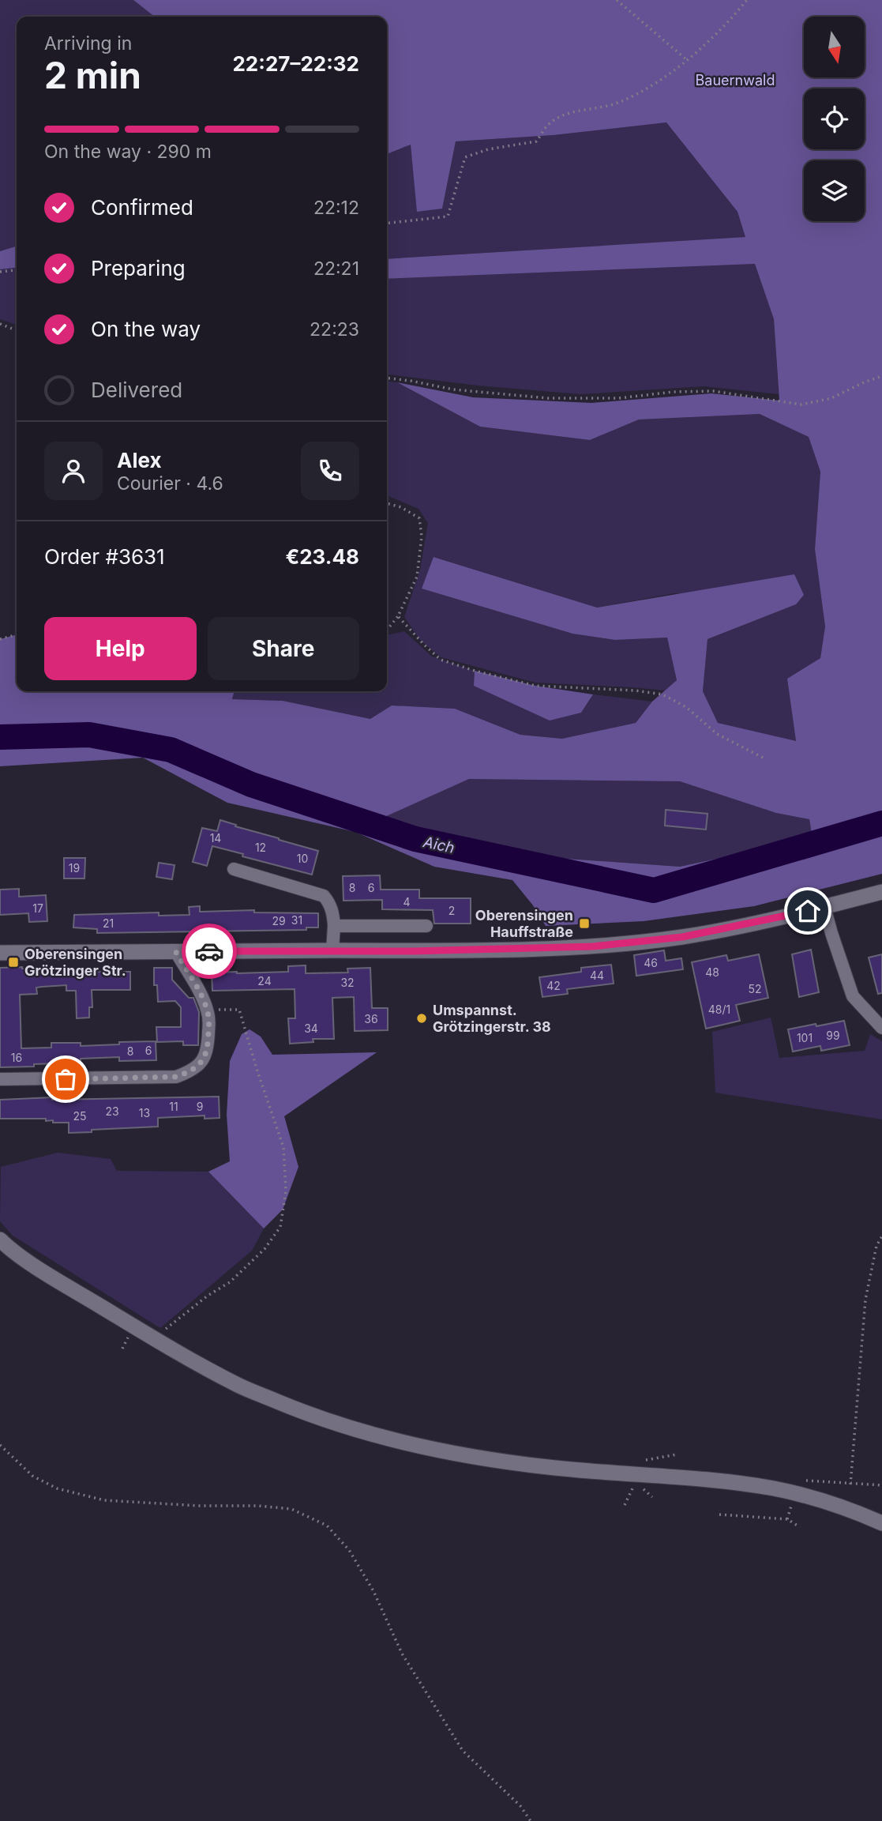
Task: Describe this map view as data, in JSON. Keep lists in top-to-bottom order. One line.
{"water":["Aich"],"parks":["Bauernwald"],"places":{"transit":["Oberensingen Hauffstraße","Oberensingen Grötzinger Str."],"other":["Umspannst. Grötzingerstr. 38"]},"house_numbers":["14","12","10","19","8","6","4","17","2","31","29","21","46","48","44","24","32","42","52","48/1","36","34","99","101","6","8","16","11","9","23","13","25"],"north":"bottom","page":{"heading":["2 min","Arriving in","22:27–22:32"],"panel":["Alex","Courier · 4.6","Order #3631","€23.48"],"bar":"On the way · 290 m","list":[["Confirmed","22:12"],["Preparing","22:21"],["On the way","22:23"],"Delivered"],"buttons":["Help","Share"]}}
